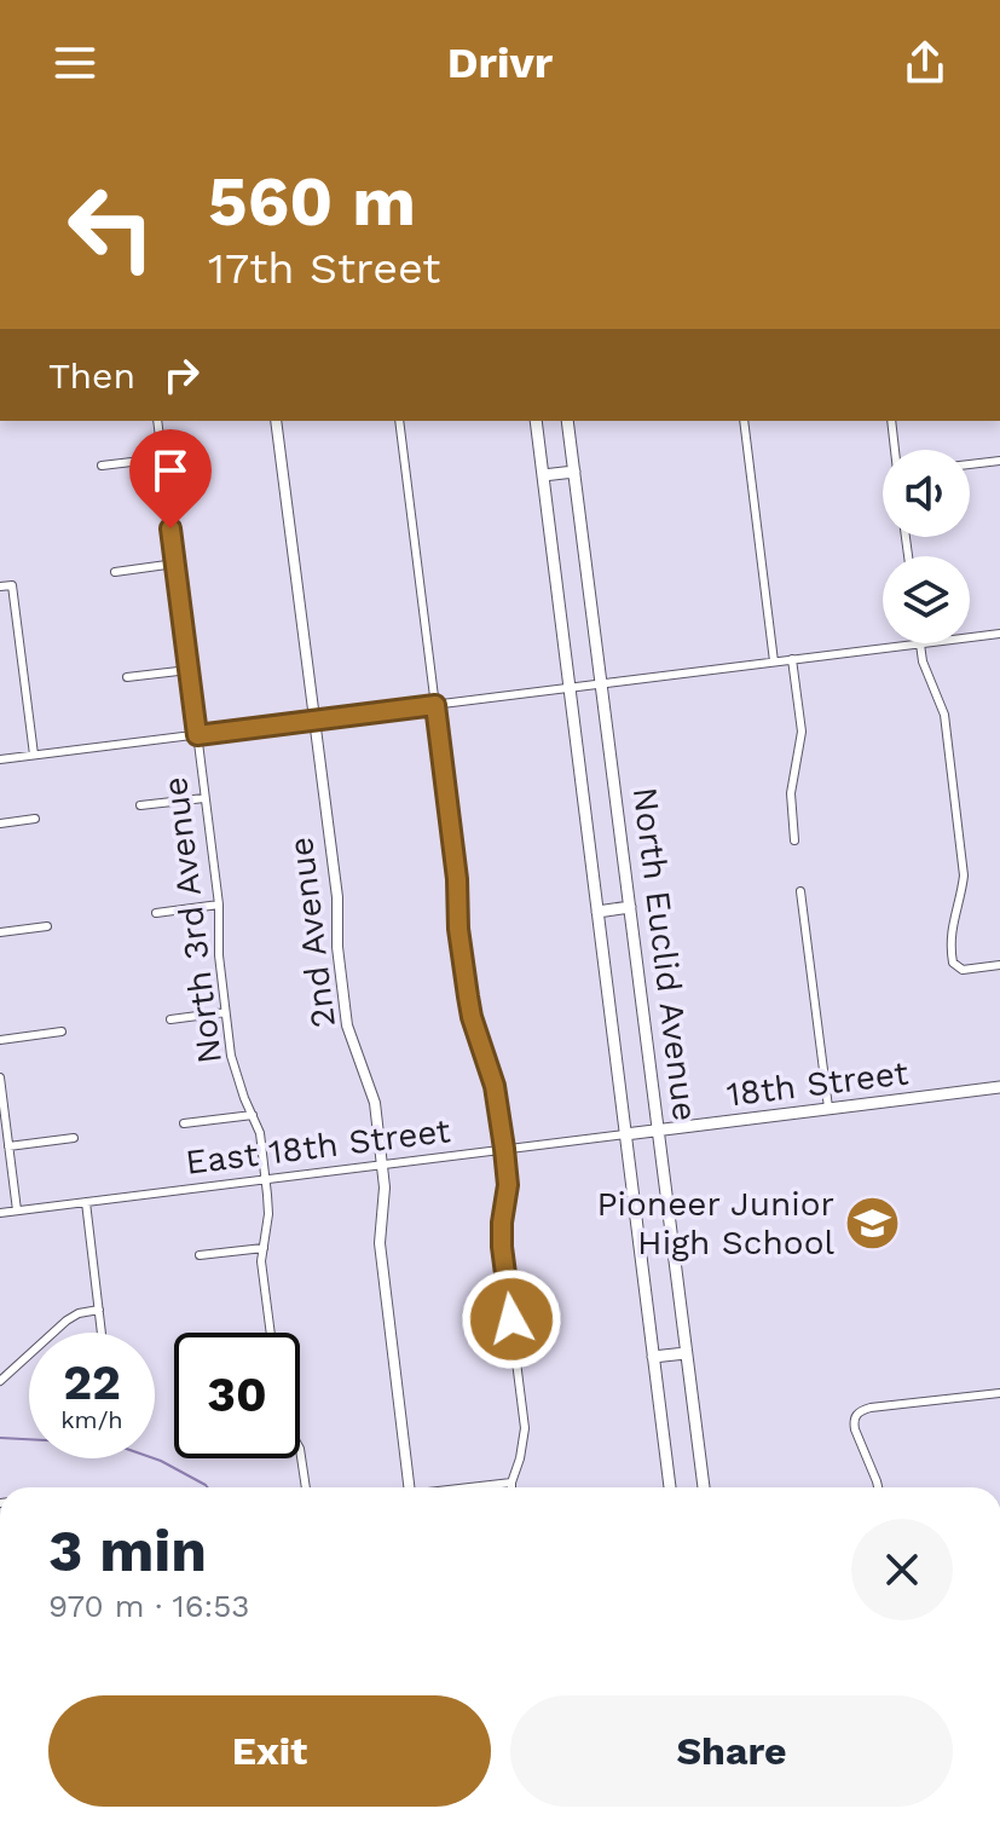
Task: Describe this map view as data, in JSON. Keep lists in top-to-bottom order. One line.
{"streets":{"main road":["North Euclid Avenue","18th Street","East 18th Street"],"street":["North 3rd Avenue","2nd Avenue"]},"crossings":[["North 3rd Avenue","East 18th Street"],["2nd Avenue","East 18th Street"],["North Euclid Avenue","18th Street"],["North Euclid Avenue","East 18th Street"],["18th Street","East 18th Street"]],"places":{"school or university":["Pioneer Junior High School"]},"page":{"header":"Drivr","turn":["560 m","17th Street"],"then":"Then","speed":"22 km/h","limit":"30","heading":["3 min","970 m · 16:53"],"buttons":["Exit","Share"]}}
